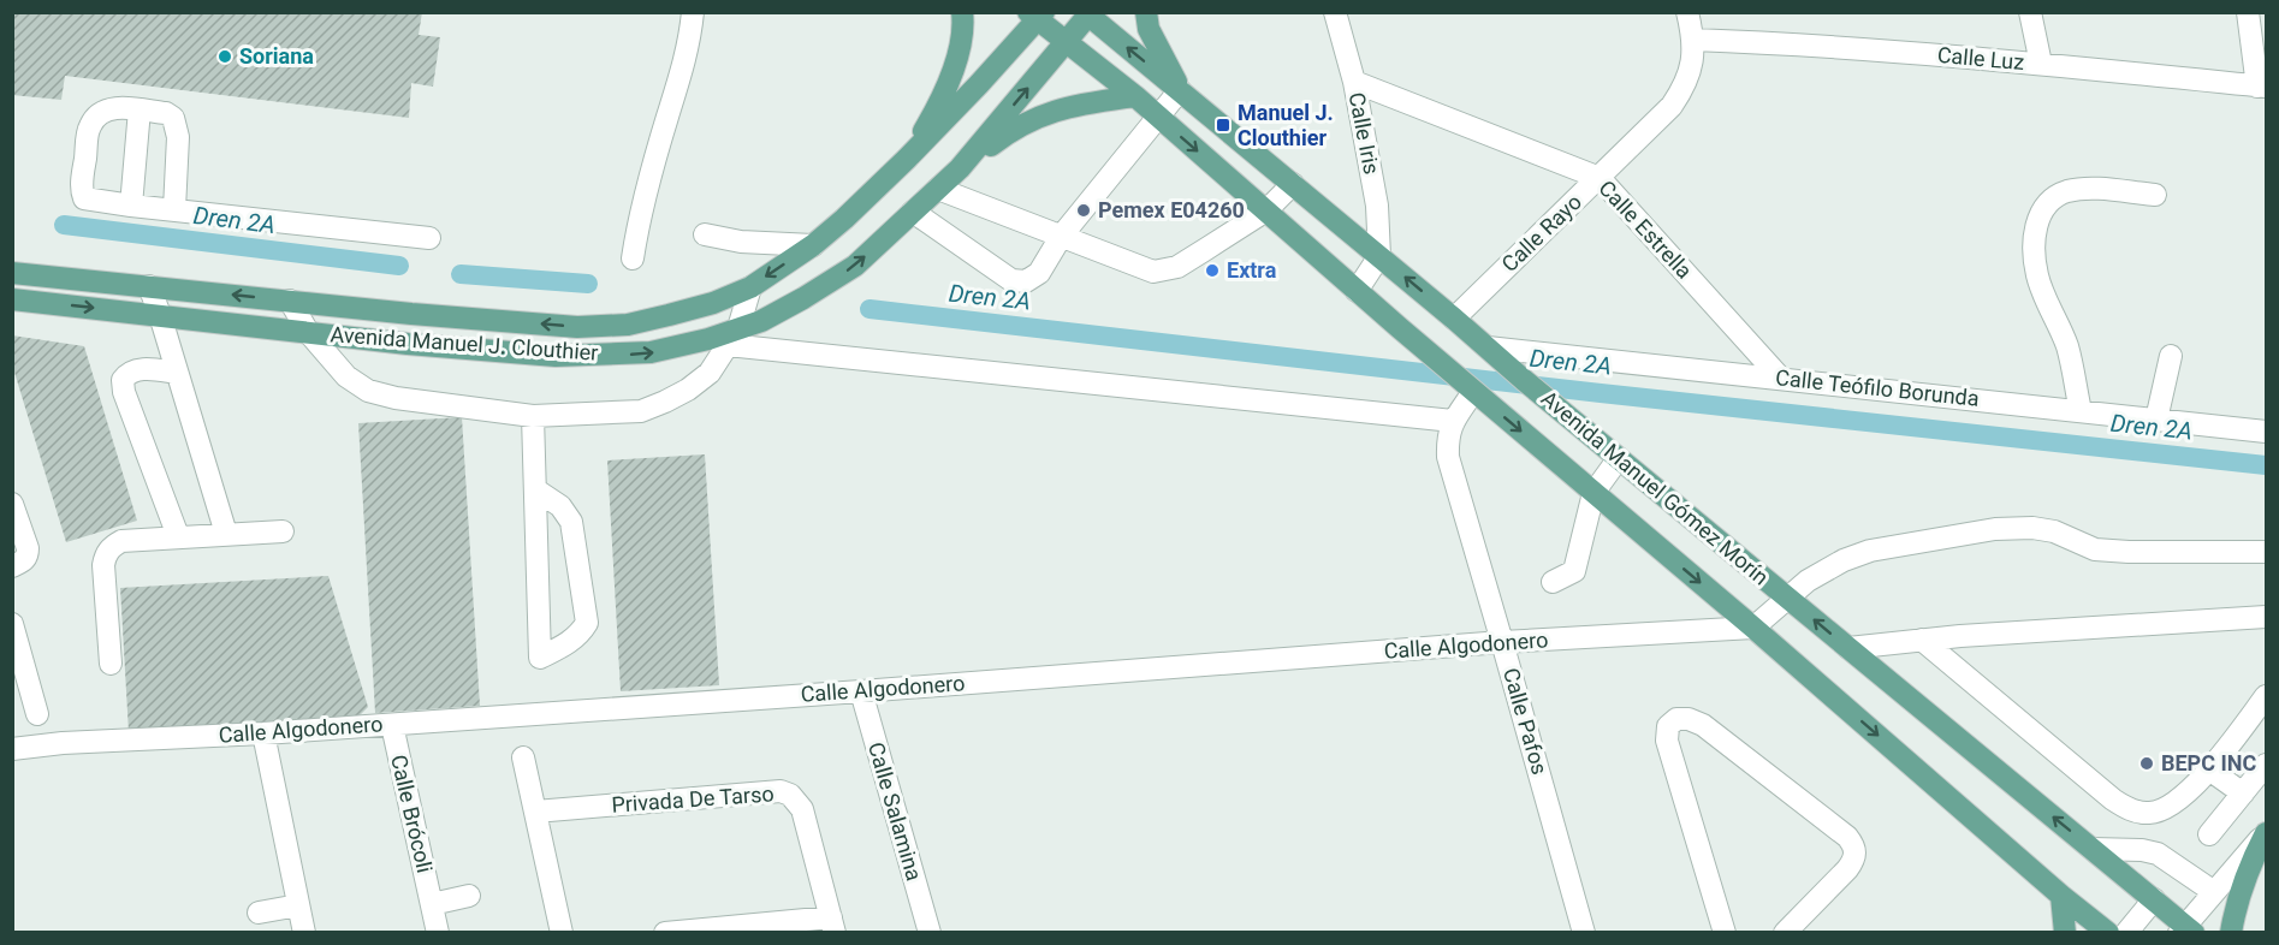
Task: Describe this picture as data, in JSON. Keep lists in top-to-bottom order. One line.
{"streets":{"main road":["Avenida Manuel J. Clouthier","Avenida Manuel Gómez Morín"],"street":["Calle Luz","Calle Iris","Calle Estrella","Calle Rayo","Calle Teófilo Borunda","Calle Algodonero","Calle Pafos","Privada De Tarso","Calle Salamina","Calle Brócoli"]},"crossings":[["Calle Luz","Calle Rayo"],["Calle Iris","Calle Estrella"],["Calle Iris","Avenida Manuel Gómez Morín"],["Calle Estrella","Calle Rayo"],["Calle Estrella","Calle Teófilo Borunda"],["Calle Rayo","Avenida Manuel Gómez Morín"],["Avenida Manuel J. Clouthier","Avenida Manuel Gómez Morín"],["Calle Teófilo Borunda","Avenida Manuel Gómez Morín"],["Avenida Manuel Gómez Morín","Calle Algodonero"],["Avenida Manuel Gómez Morín","Calle Pafos"],["Calle Algodonero","Calle Pafos"],["Calle Algodonero","Calle Salamina"],["Calle Algodonero","Calle Brócoli"]],"water":["Dren 2A"],"places":{"other":["Soriana","Pemex E04260","Extra","BEPC INC"],"transit":["Manuel J. Clouthier"]}}
